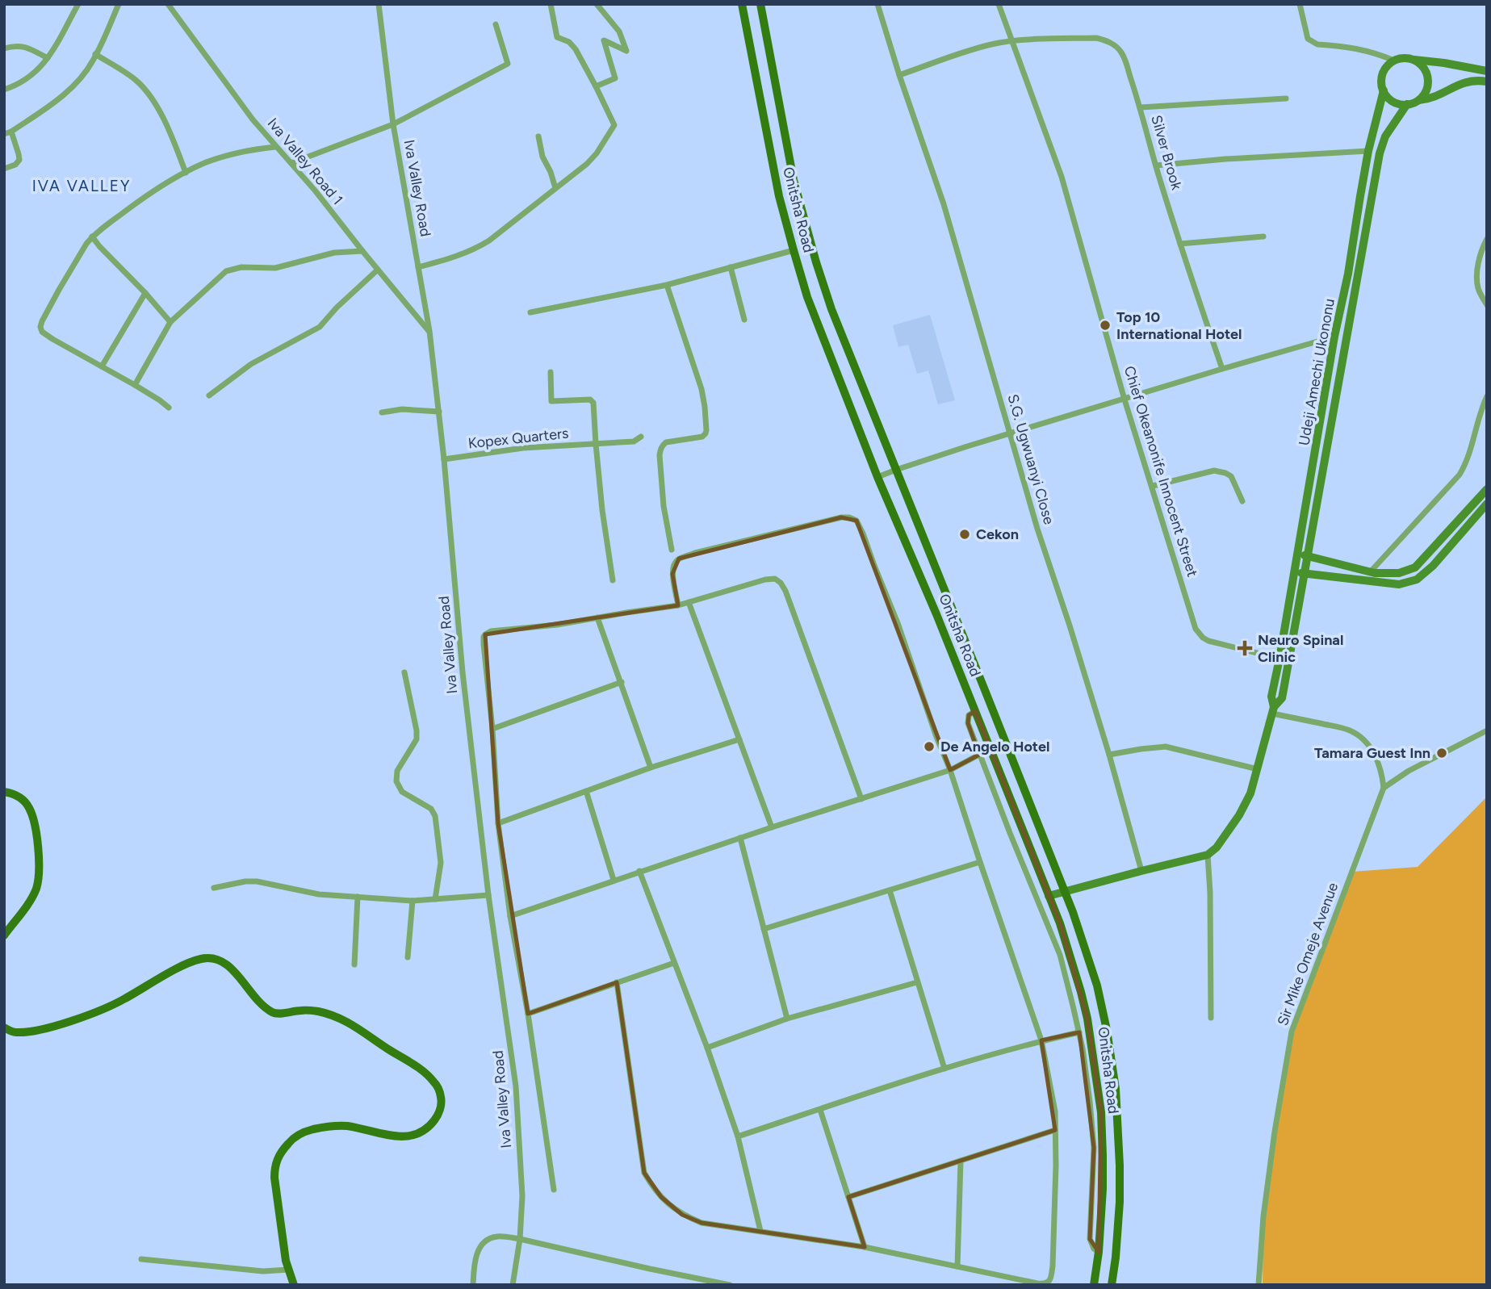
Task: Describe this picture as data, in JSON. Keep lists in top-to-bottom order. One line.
{"streets":{"main road":["Onitsha Road","Udeji Amechi Ukononu"],"street":["Silver Brook","Iva Valley Road 1","Iva Valley Road","Kopex Quarters","S.G. Ugwuanyi Close","Chief Okeanonife Innocent Street","Sir Mike Omeje Avenue"]},"crossings":[["Silver Brook","Chief Okeanonife Innocent Street"],["Iva Valley Road 1","Iva Valley Road"],["Iva Valley Road","Kopex Quarters"],["Udeji Amechi Ukononu","Chief Okeanonife Innocent Street"]],"districts":["IVA VALLEY"],"places":{"other":["Top 10 International Hotel","Cekon","De Angelo Hotel","Tamara Guest Inn"],"health":["Neuro Spinal Clinic"]}}
